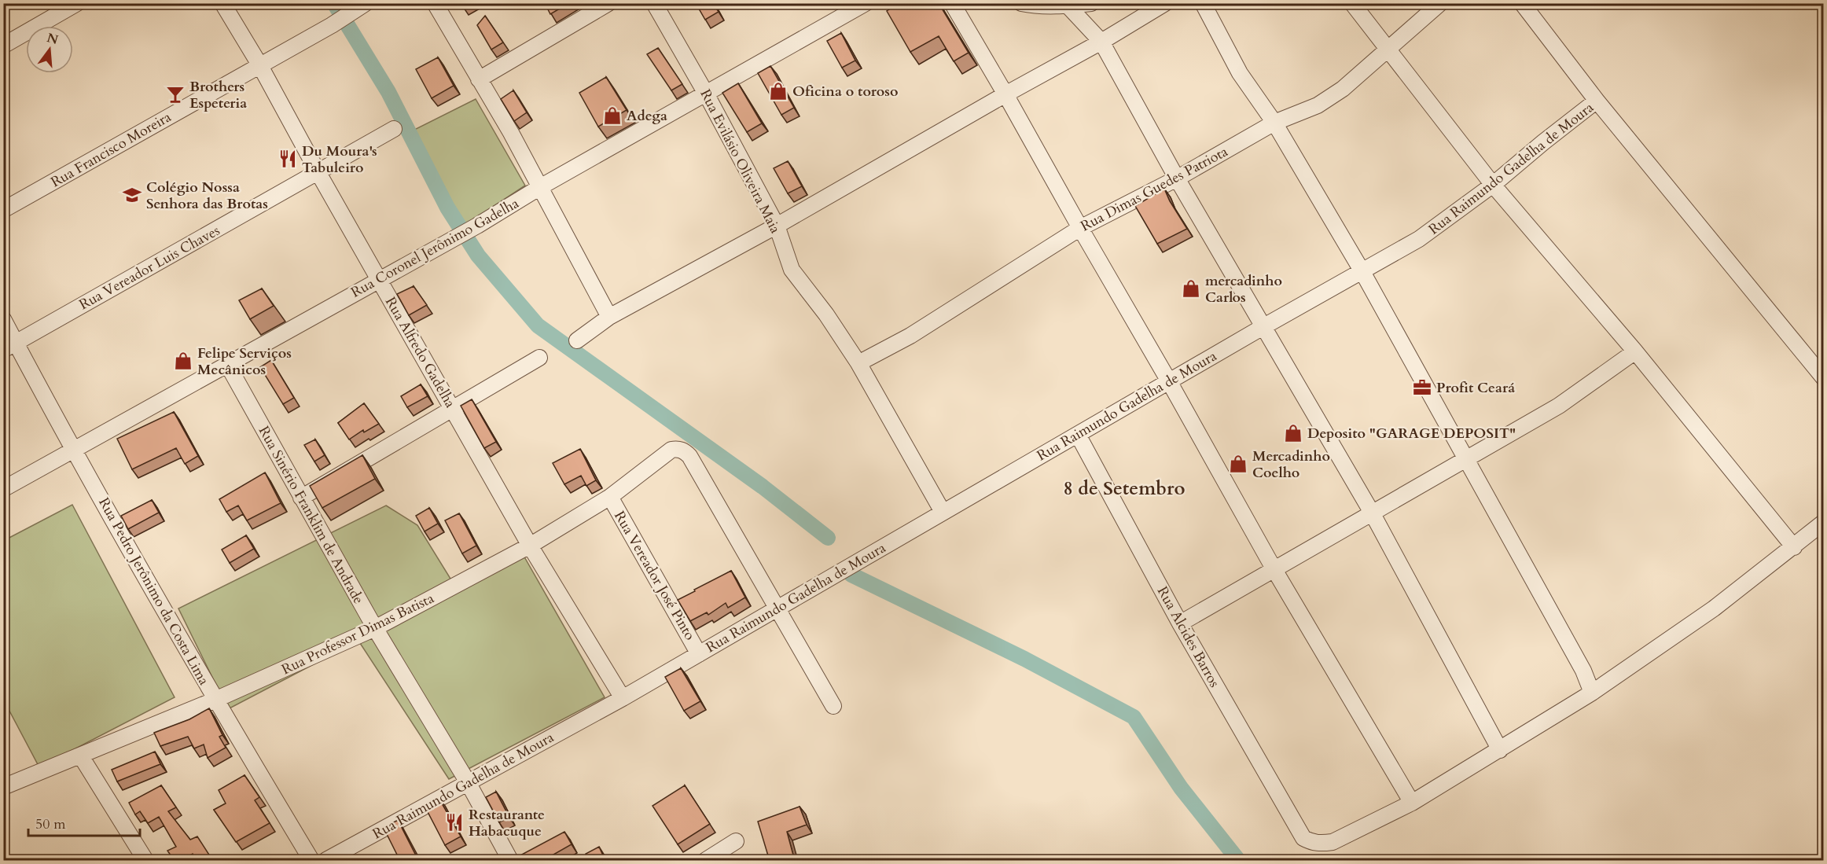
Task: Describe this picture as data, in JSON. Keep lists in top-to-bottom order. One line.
{"streets":{"street":["Rua Francisco Moreira","Rua Evilásio Oliveira Maia","Rua Raimundo Gadelha de Moura","Rua Dimas Guedes Patriota","Rua Coronel Jerônimo Gadelha","Rua Vereador Luis Chaves","Rua Alfredo Gadelha","Rua Sinério Franklim de Andrade","Rua Vereador José Pinto","Rua Pedro Jerônimo da Costa Lima","Rua Professor Dimas Batista","Rua Alcides Barros"]},"crossings":[["Rua Francisco Moreira","Rua Alfredo Gadelha"],["Rua Evilásio Oliveira Maia","Rua Raimundo Gadelha de Moura"],["Rua Evilásio Oliveira Maia","Rua Dimas Guedes Patriota"],["Rua Evilásio Oliveira Maia","Rua Coronel Jerônimo Gadelha"],["Rua Raimundo Gadelha de Moura","Rua Alfredo Gadelha"],["Rua Raimundo Gadelha de Moura","Rua Sinério Franklim de Andrade"],["Rua Raimundo Gadelha de Moura","Rua Vereador José Pinto"],["Rua Raimundo Gadelha de Moura","Rua Professor Dimas Batista"],["Rua Raimundo Gadelha de Moura","Rua Alcides Barros"],["Rua Coronel Jerônimo Gadelha","Rua Alfredo Gadelha"],["Rua Coronel Jerônimo Gadelha","Rua Sinério Franklim de Andrade"],["Rua Coronel Jerônimo Gadelha","Rua Pedro Jerônimo da Costa Lima"],["Rua Vereador Luis Chaves","Rua Alfredo Gadelha"],["Rua Vereador Luis Chaves","Rua Pedro Jerônimo da Costa Lima"],["Rua Alfredo Gadelha","Rua Professor Dimas Batista"],["Rua Sinério Franklim de Andrade","Rua Professor Dimas Batista"],["Rua Vereador José Pinto","Rua Professor Dimas Batista"],["Rua Pedro Jerônimo da Costa Lima","Rua Professor Dimas Batista"]],"districts":["8 de Setembro"],"places":{"shop":["Oficina o toroso","Adega","mercadinho Carlos","Felipe Serviços Mecânicos","Deposito \"GARAGE DEPOSIT\"","Mercadinho Coelho"],"bar":["Brothers Espeteria"],"restaurant":["Du Moura's Tabuleiro","Restaurante Habacuque"],"school or university":["Colégio Nossa Senhora das Brotas"],"office":["Profit Ceará"]},"scale_bar":"50 m","north":"top"}
